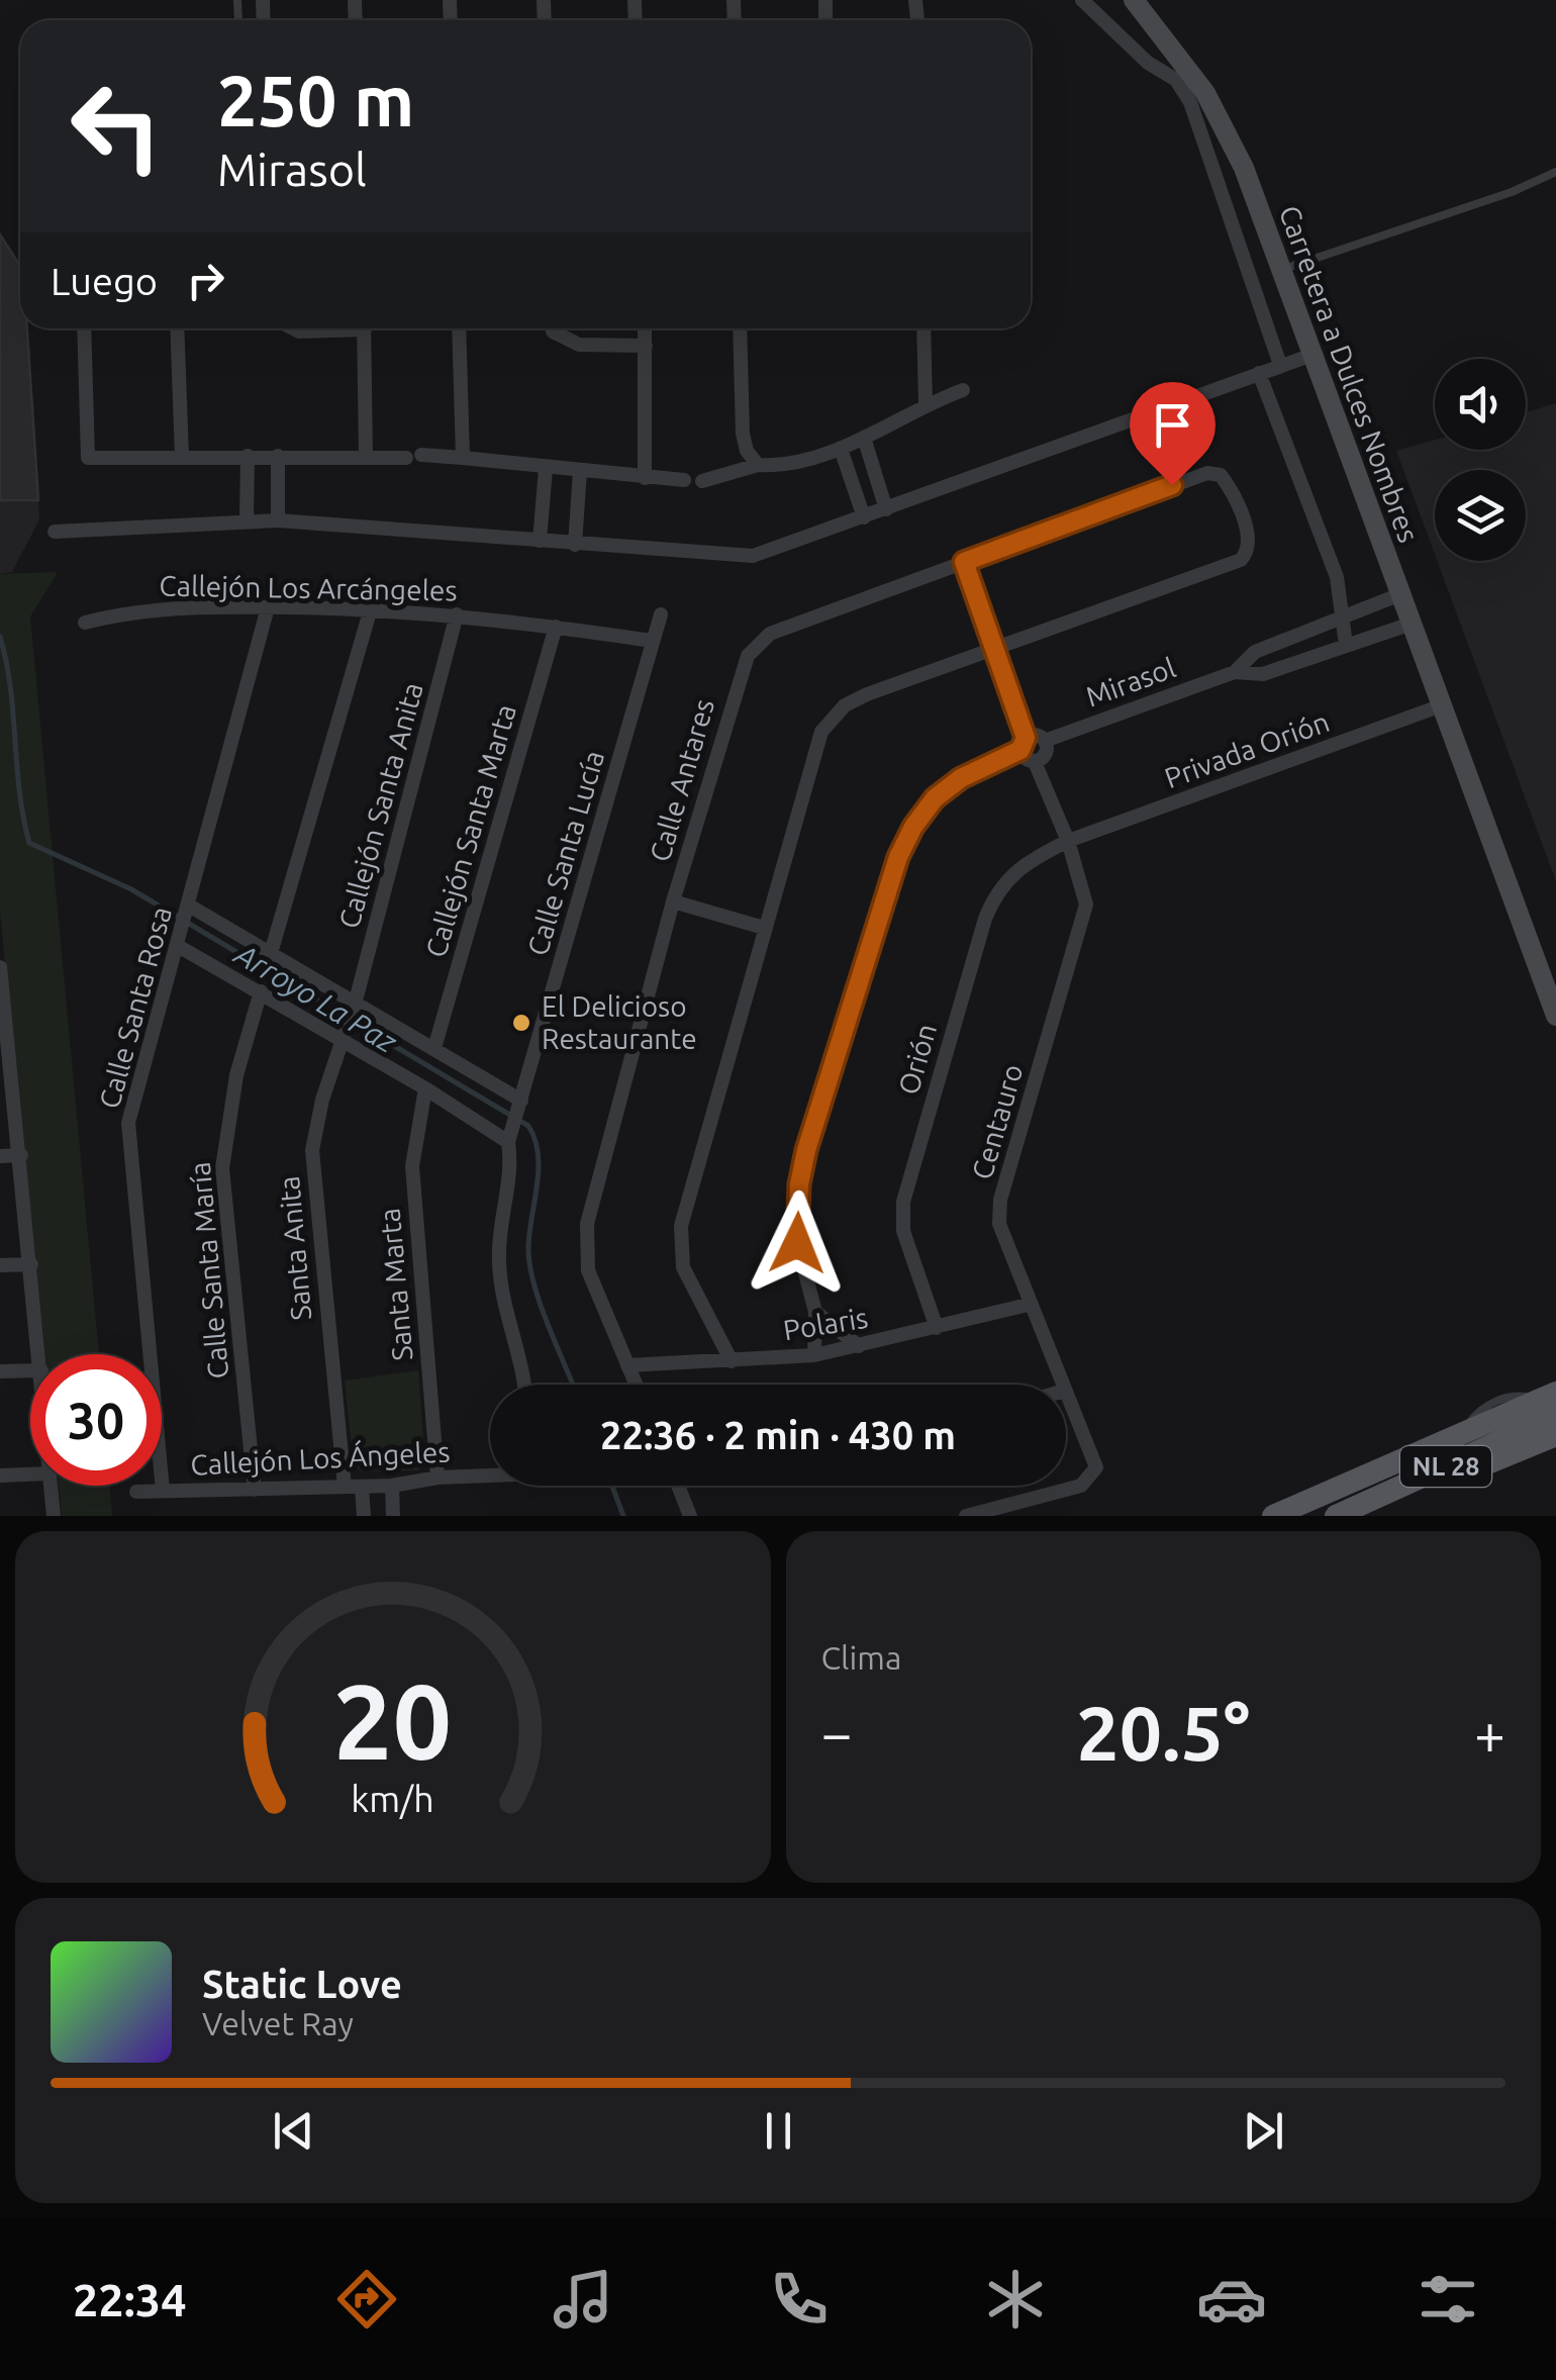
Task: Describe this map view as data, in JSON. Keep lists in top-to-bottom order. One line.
{"streets":{"main road":["Carretera a Dulces Nombres","NL 28"],"street":["Callejón Los Arcángeles","Mirasol","Privada Orión","Calle Antares","Callejón Santa Anita","Callejón Santa Marta","Calle Santa Lucía","Calle Santa Rosa","Orión","Centauro","Santa Anita","Calle Santa María","Santa Marta","Polaris","Callejón Los Ángeles"]},"crossings":[["Carretera a Dulces Nombres","Mirasol"],["Carretera a Dulces Nombres","Privada Orión"],["Callejón Los Arcángeles","Callejón Santa Anita"],["Callejón Los Arcángeles","Callejón Santa Marta"],["Callejón Los Arcángeles","Calle Santa Lucía"],["Callejón Los Arcángeles","Calle Santa Rosa"],["Privada Orión","Orión"],["Privada Orión","Centauro"],["Calle Antares","Polaris"],["Callejón Santa Anita","Santa Anita"],["Calle Santa Rosa","Callejón Los Ángeles"],["Orión","Centauro"],["Orión","Polaris"],["Centauro","Polaris"],["Santa Anita","Callejón Los Ángeles"],["Calle Santa María","Callejón Los Ángeles"],["Santa Marta","Callejón Los Ángeles"]],"water":["Arroyo La Paz"],"places":["El Delicioso Restaurante"],"page":{"turn":["250 m","Mirasol"],"then":"Luego","limit":"30","trip":"22:36 · 2 min · 430 m","tile":"Clima","heat":["−","20.5°","+"],"song":["Static Love","Velvet Ray"],"tabs":"22:34","gauge":["20","km/h"]}}
